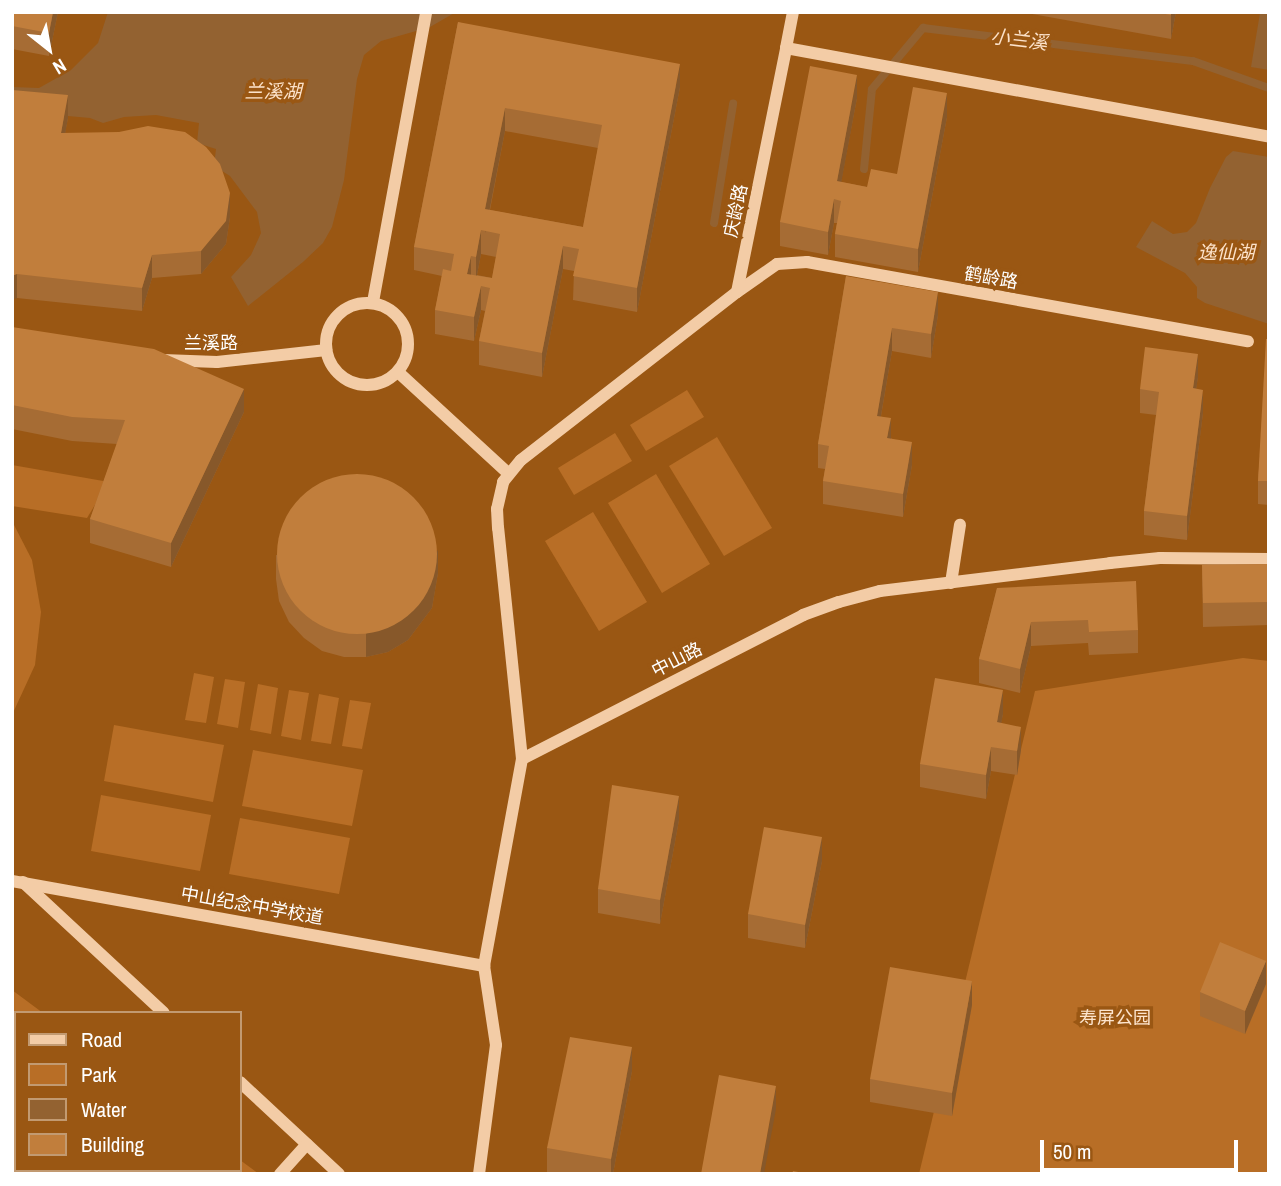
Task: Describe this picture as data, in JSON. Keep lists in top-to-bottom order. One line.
{"streets":{"street":["庆龄路","鹤龄路","兰溪路","中山路","中山纪念中学校道"]},"crossings":[["庆龄路","鹤龄路"]],"water":["小兰溪","兰溪湖","逸仙湖"],"parks":["寿屏公园"],"legend":["Road","Park","Water","Building"],"scale_bar":"50 m","north":"bottom right"}
